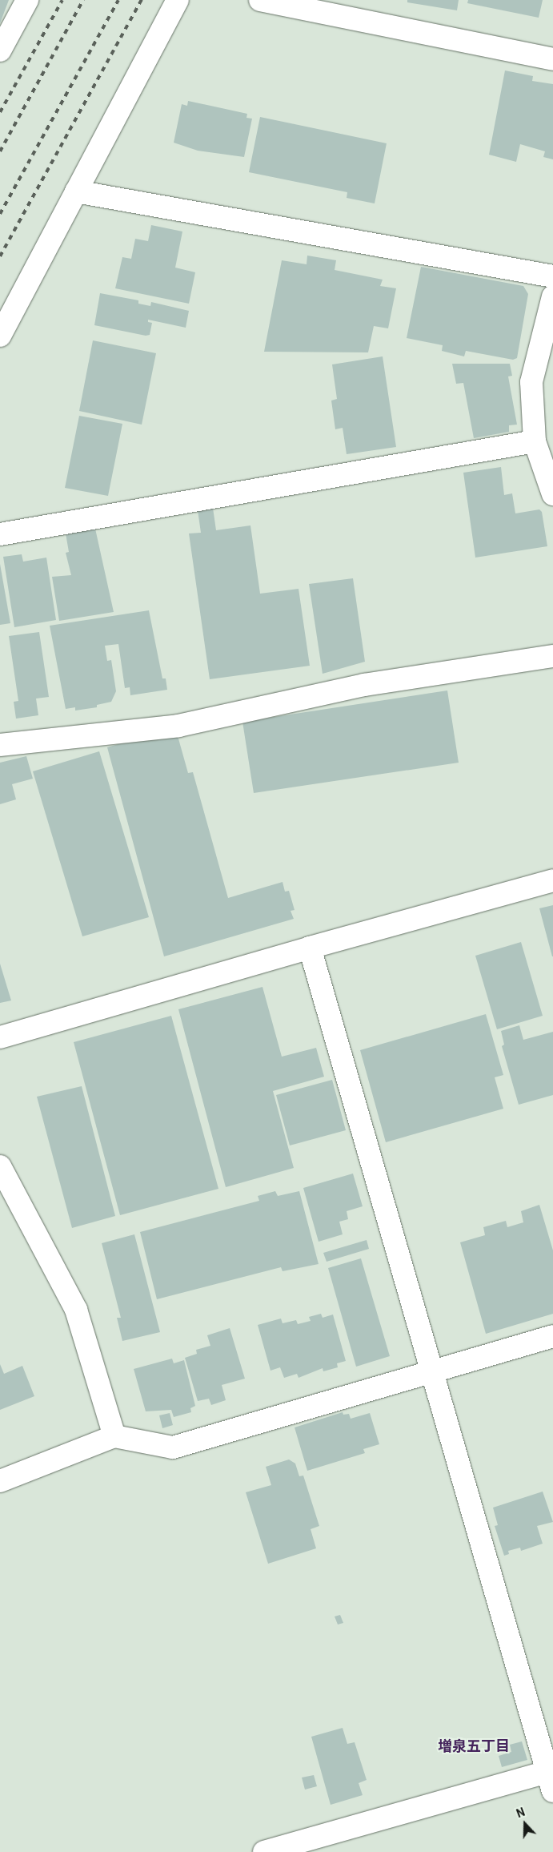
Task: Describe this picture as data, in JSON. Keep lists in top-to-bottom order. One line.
{"districts":["増泉五丁目"],"north":"top"}
